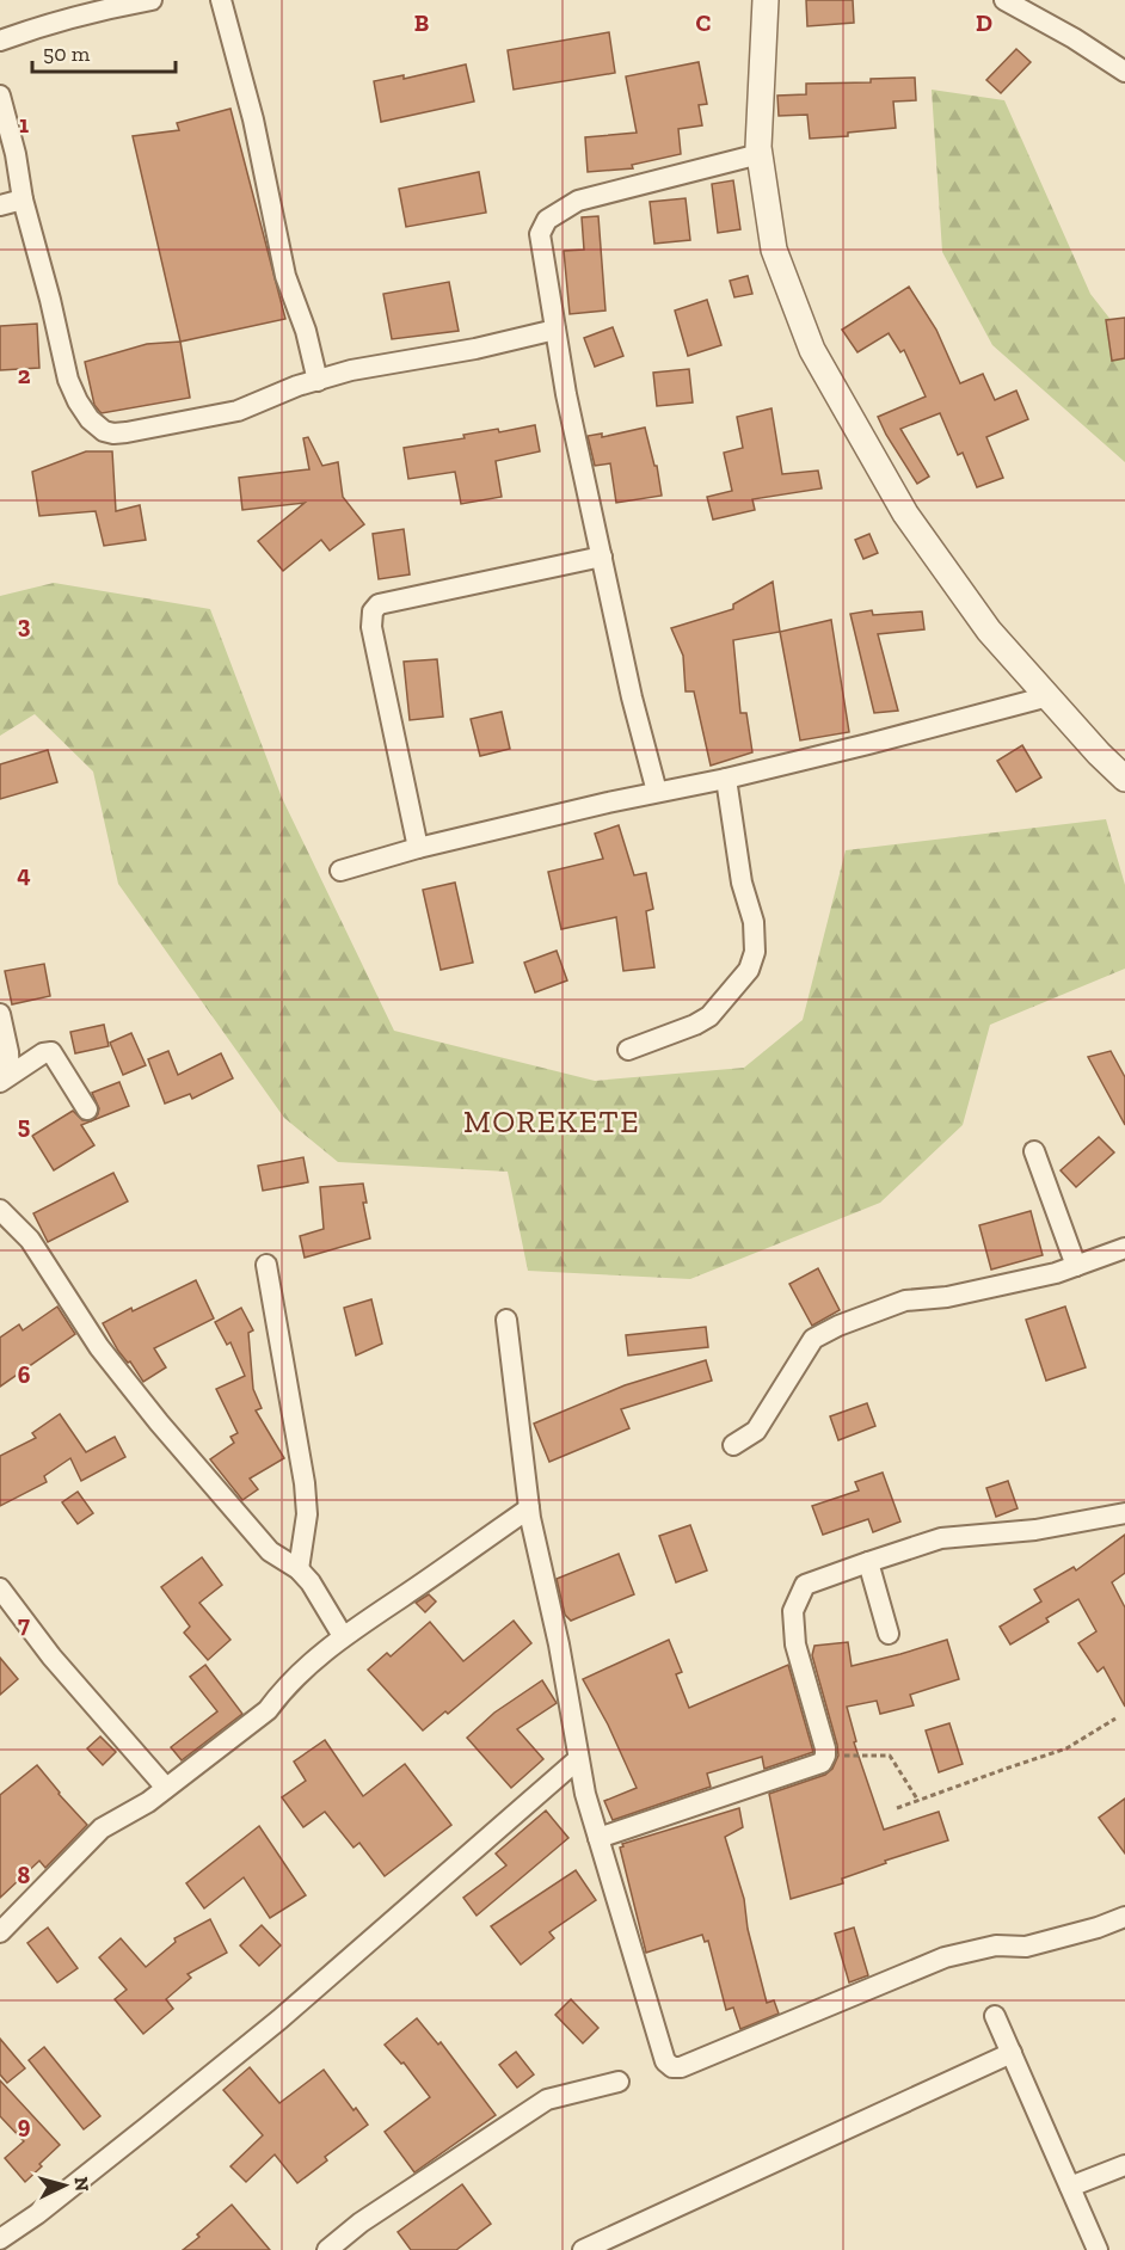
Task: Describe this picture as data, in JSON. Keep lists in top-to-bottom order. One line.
{"districts":["MOREKETE"],"scale_bar":"50 m","north":"right","grid":{"columns":["B","C","D"],"rows":["1","2","3","4","5","6","7","8","9"]}}
